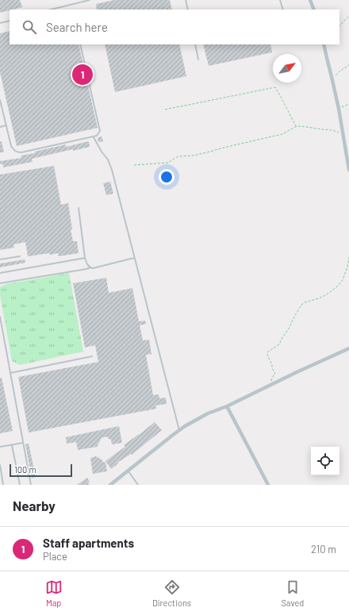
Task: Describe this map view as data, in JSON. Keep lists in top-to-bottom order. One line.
{"scale_bar":"100 m","north":"top right","page":{"search":"Search here","pins":"1","scale":"100 m","heading":"Nearby","list":[{"mark":"1","name":"Staff apartments","note":"Place","value":"210 m"}],"nav":["Map","Directions","Saved"]}}
